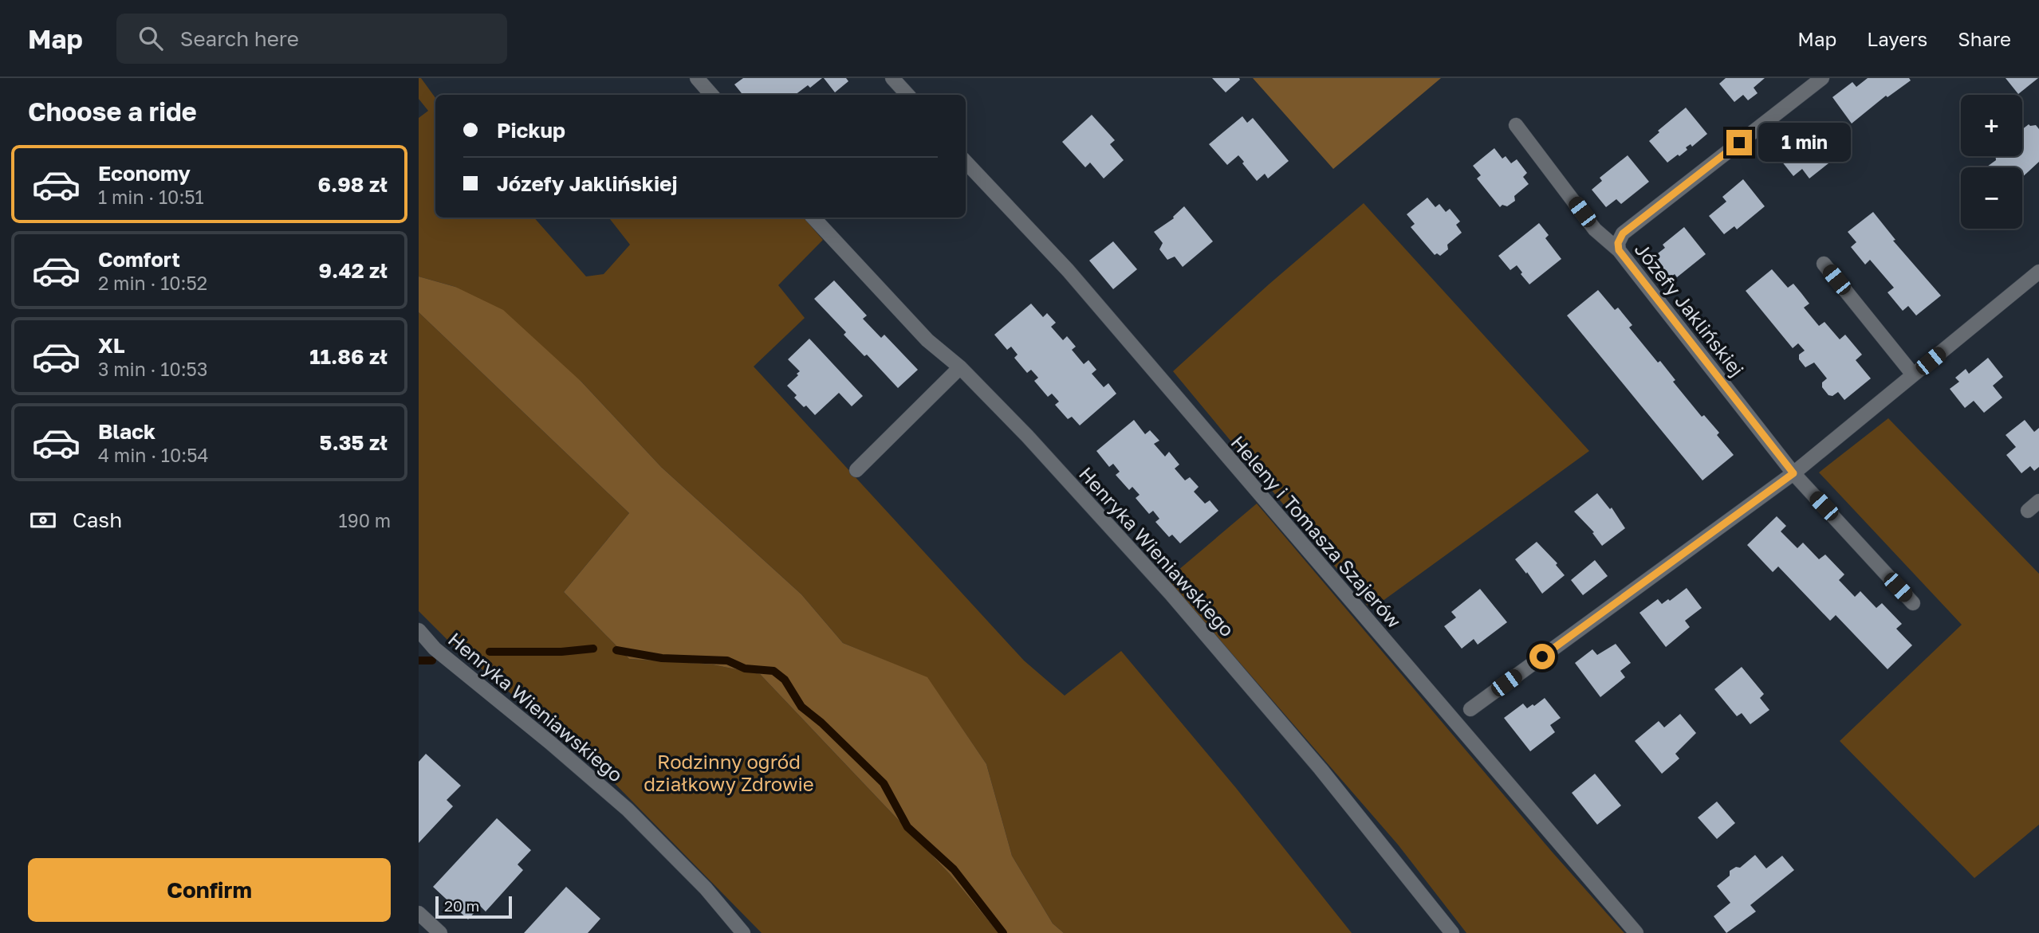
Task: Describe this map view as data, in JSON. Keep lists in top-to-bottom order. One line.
{"streets":{"street":["Józefy Jaklińskiej","Heleny i Tomasza Szajerów","Henryka Wieniawskiego"]},"parks":["Rodzinny ogród działkowy Zdrowie"],"scale_bar":"20 m","page":{"header":"Map","search":"Search here","nav":["Map","Layers","Share"],"heading":"Choose a ride","map_buttons":["+","−"],"banner":["Pickup","Józefy Jaklińskiej"],"bubble":"1 min","list":[{"name":"Economy","note":"1 min · 10:51","value":"6.98 zł"},{"name":"Comfort","note":"2 min · 10:52","value":"9.42 zł"},{"name":"XL","note":"3 min · 10:53","value":"11.86 zł"},{"name":"Black","note":"4 min · 10:54","value":"5.35 zł"}],"pay":["Cash","190 m"],"buttons":"Confirm","scale":"20 m"}}
